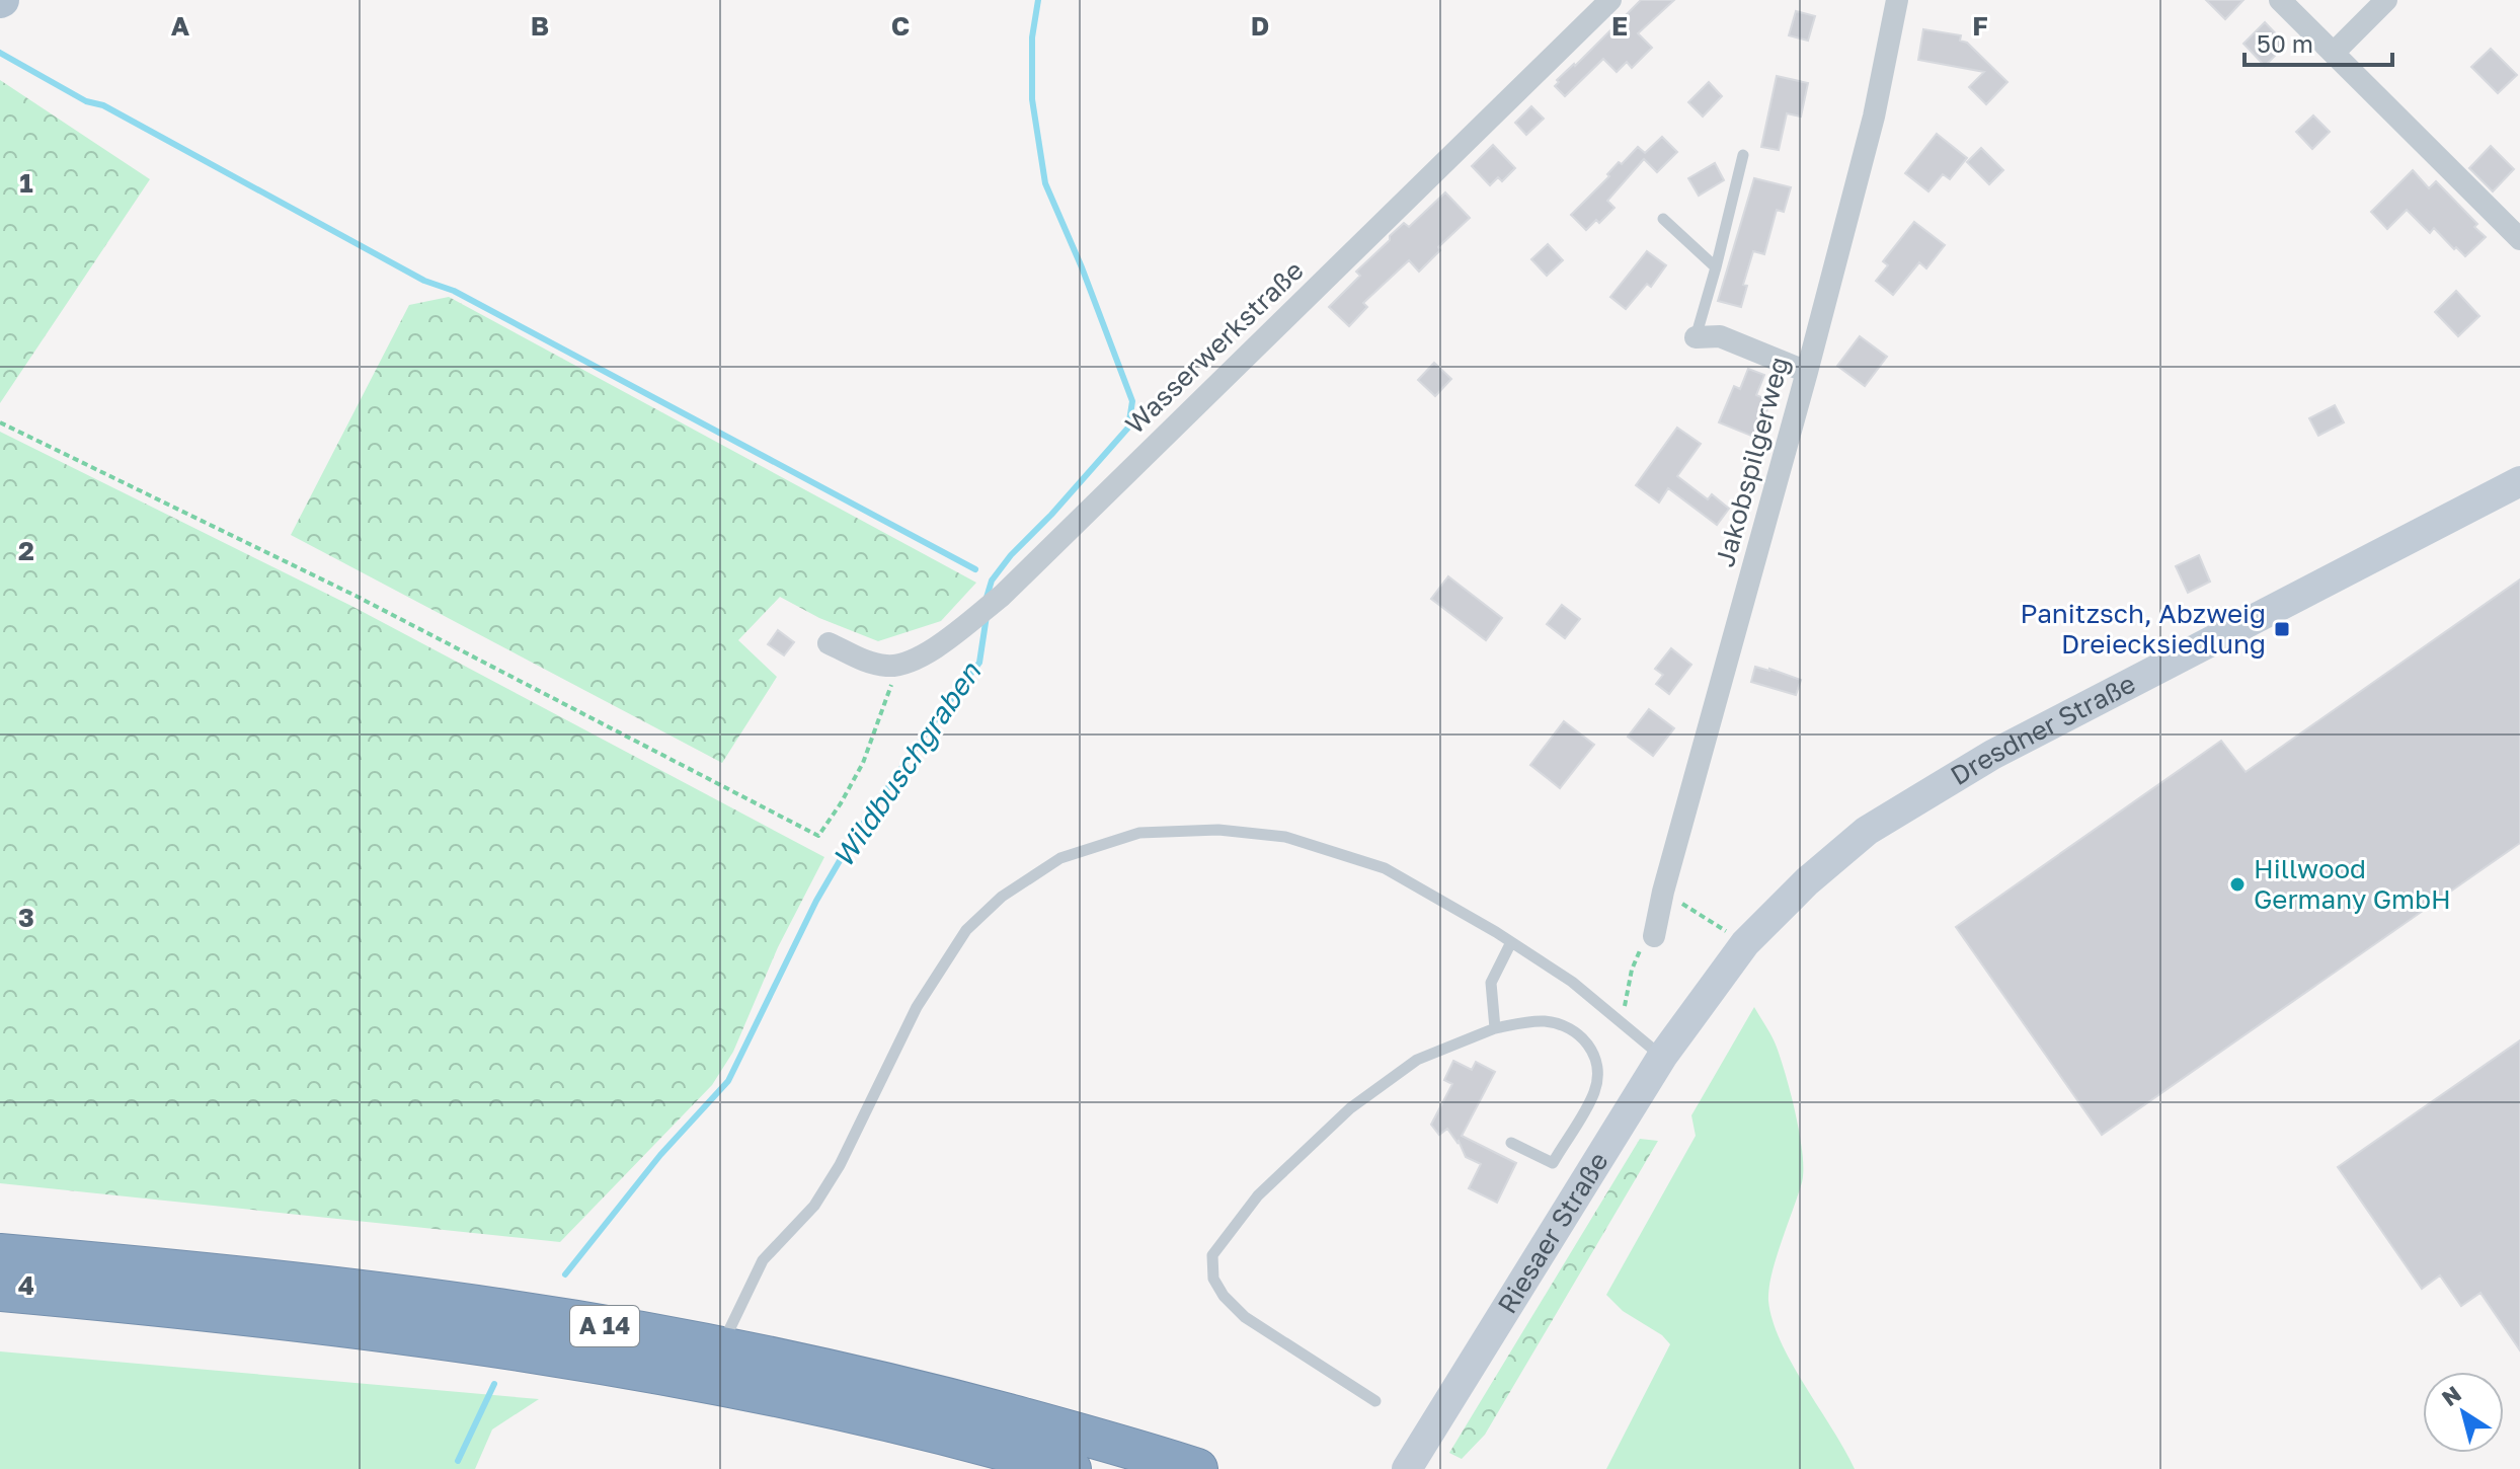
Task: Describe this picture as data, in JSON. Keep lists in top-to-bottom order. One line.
{"streets":{"highway":["A 14"],"main road":["Dresdner Straße","Riesaer Straße"],"street":["Wasserwerkstraße","Jakobspilgerweg"]},"crossings":[["Dresdner Straße","Riesaer Straße"]],"water":["Wildbuschgraben"],"places":{"transit":["Panitzsch, Abzweig Dreiecksiedlung"],"other":["Hillwood Germany GmbH"]},"scale_bar":"50 m","north":"top left","grid":{"columns":["A","B","C","D","E","F"],"rows":["1","2","3","4"]}}
